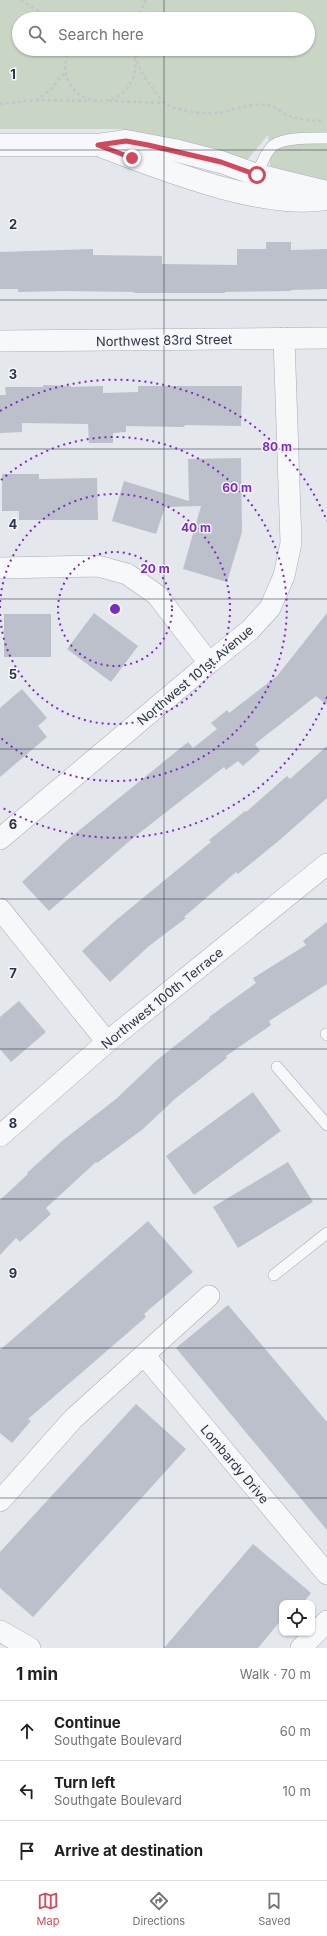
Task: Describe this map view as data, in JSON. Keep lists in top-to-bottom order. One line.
{"streets":{"street":["Northwest 83rd Street","Northwest 101st Avenue","Northwest 100th Terrace","Lombardy Drive"]},"crossings":[["Northwest 83rd Street","Northwest 101st Avenue"]],"page":{"search":"Search here","heading":["1 min","Walk · 70 m"],"list":[["Continue","Southgate Boulevard","60 m"],["Turn left","Southgate Boulevard","10 m"],"Arrive at destination"],"nav":["Map","Directions","Saved"]},"grid":{"rows":["1","2","3","4","5","6","7","8","9"]},"rings":["80 m","60 m","40 m","20 m"]}
